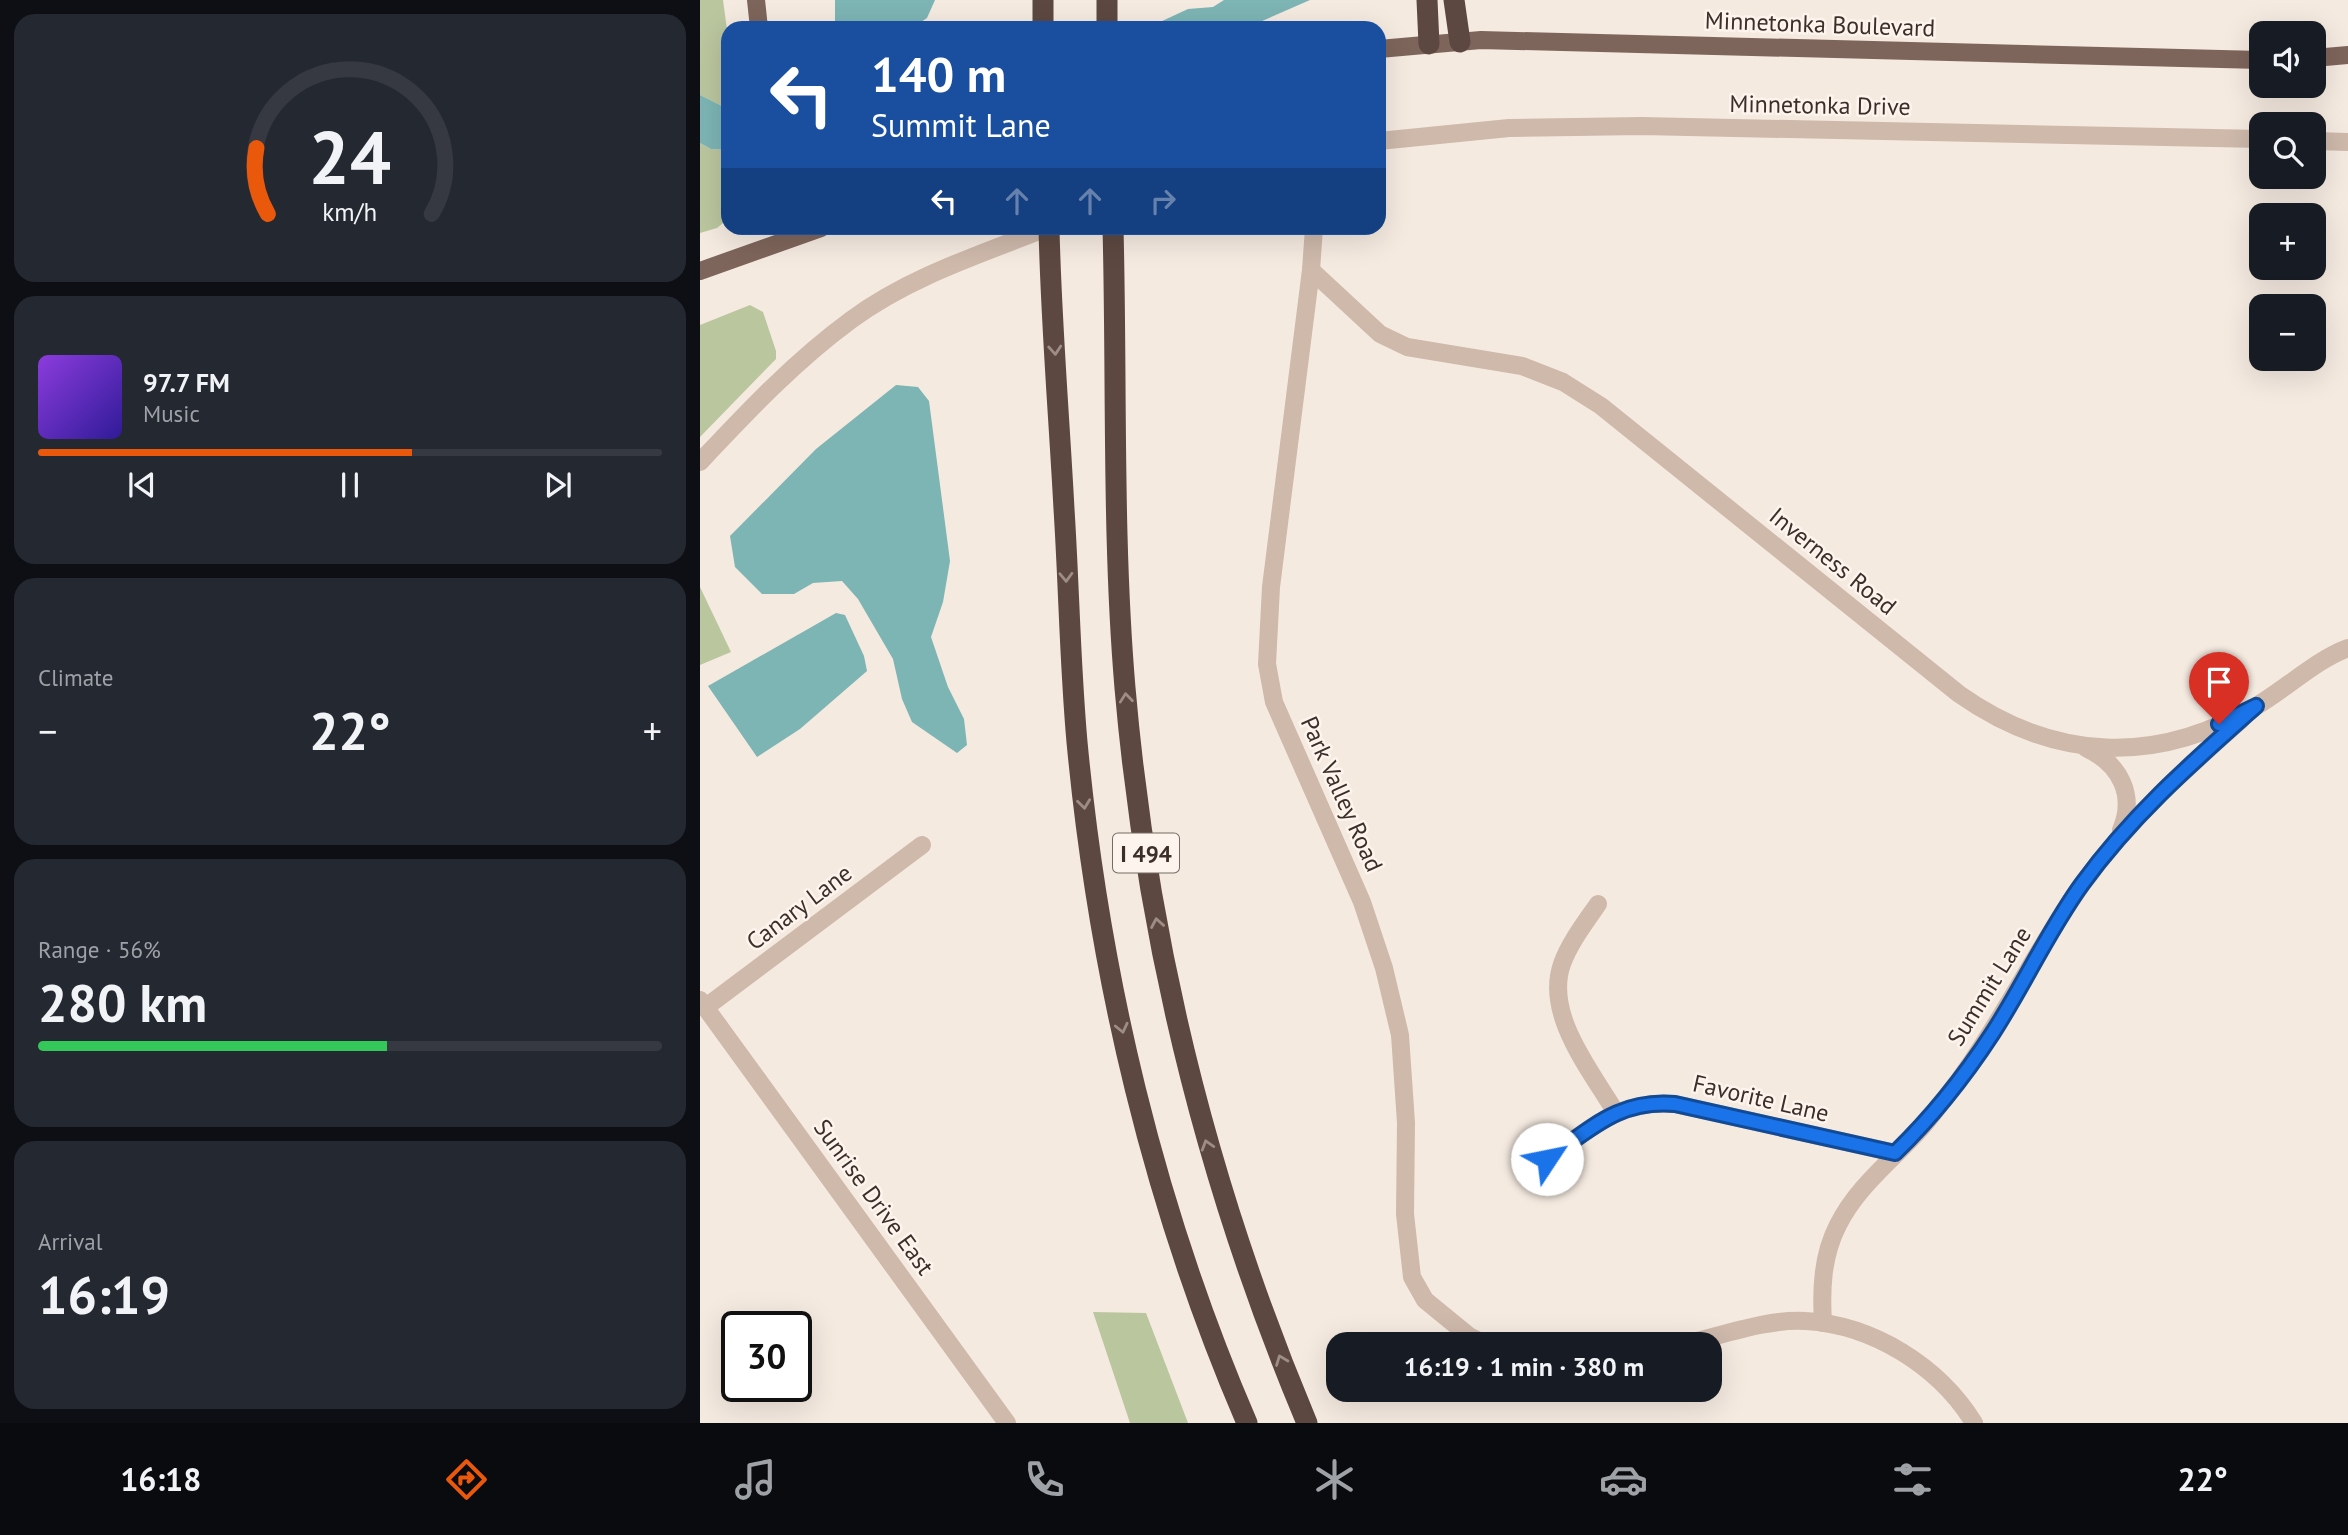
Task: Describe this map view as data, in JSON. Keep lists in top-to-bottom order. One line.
{"streets":{"highway":["I 494"],"main road":["Minnetonka Boulevard"],"street":["Minnetonka Drive","Inverness Road","Park Valley Road","Canary Lane","Summit Lane","Favorite Lane","Sunrise Drive East"]},"crossings":[["Inverness Road","Park Valley Road"],["Inverness Road","Summit Lane"],["Canary Lane","Sunrise Drive East"],["Summit Lane","Favorite Lane"]],"page":{"map_buttons":["+","−"],"turn":["140 m","Summit Lane"],"song":["97.7 FM","Music"],"tile":["Climate",["Range · 56%","280 km"],["Arrival","16:19"]],"heat":["−","22°","+"],"limit":"30","trip":"16:19 · 1 min · 380 m","tabs":["16:18","22°"],"gauge":["24","km/h"]}}
